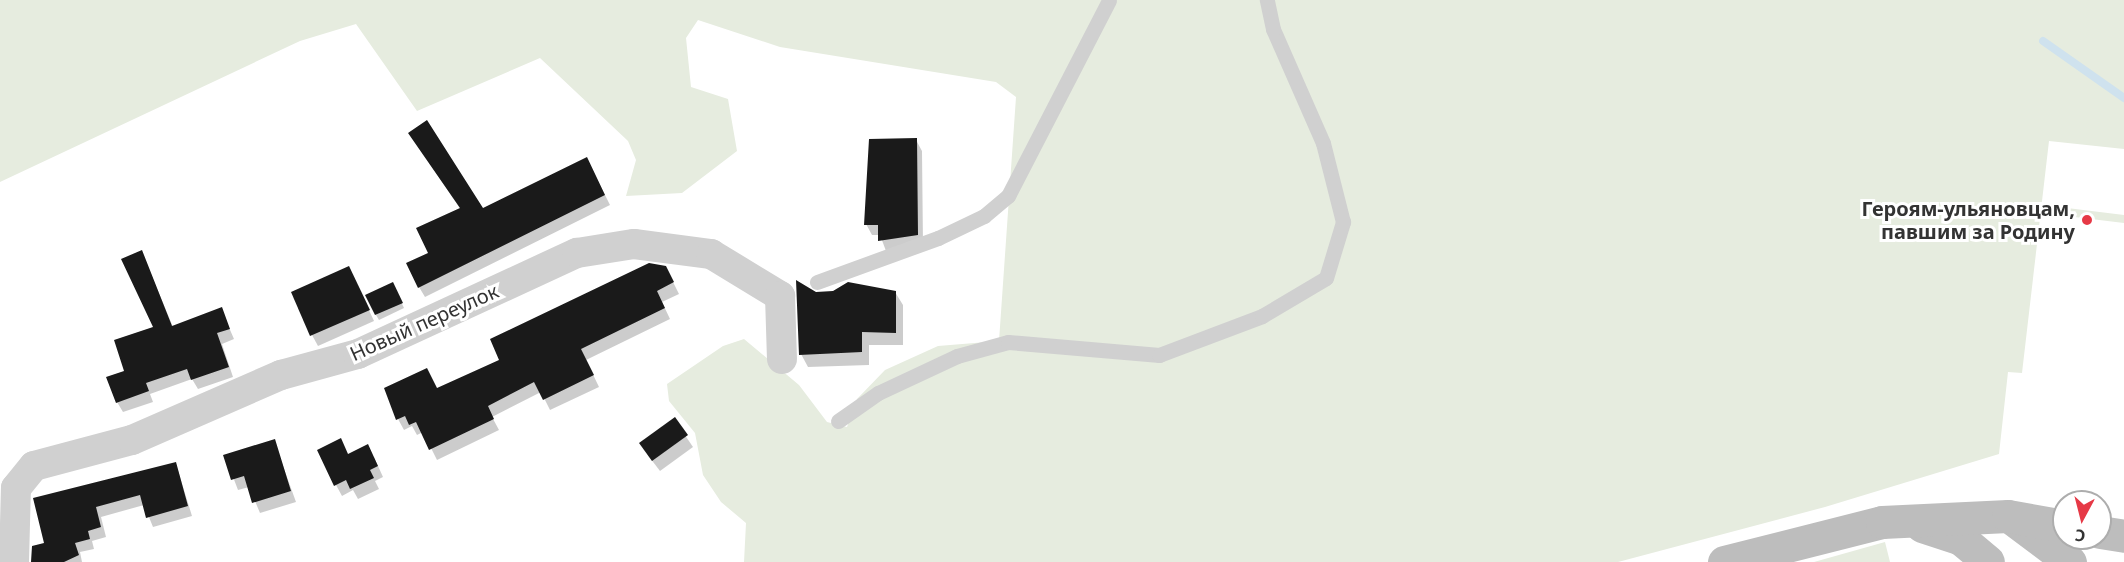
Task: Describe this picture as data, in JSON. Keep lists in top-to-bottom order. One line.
{"streets":{"street":["Новый переулок"]},"places":["Героям-ульяновцам, павшим за Родину"],"north":"bottom"}
